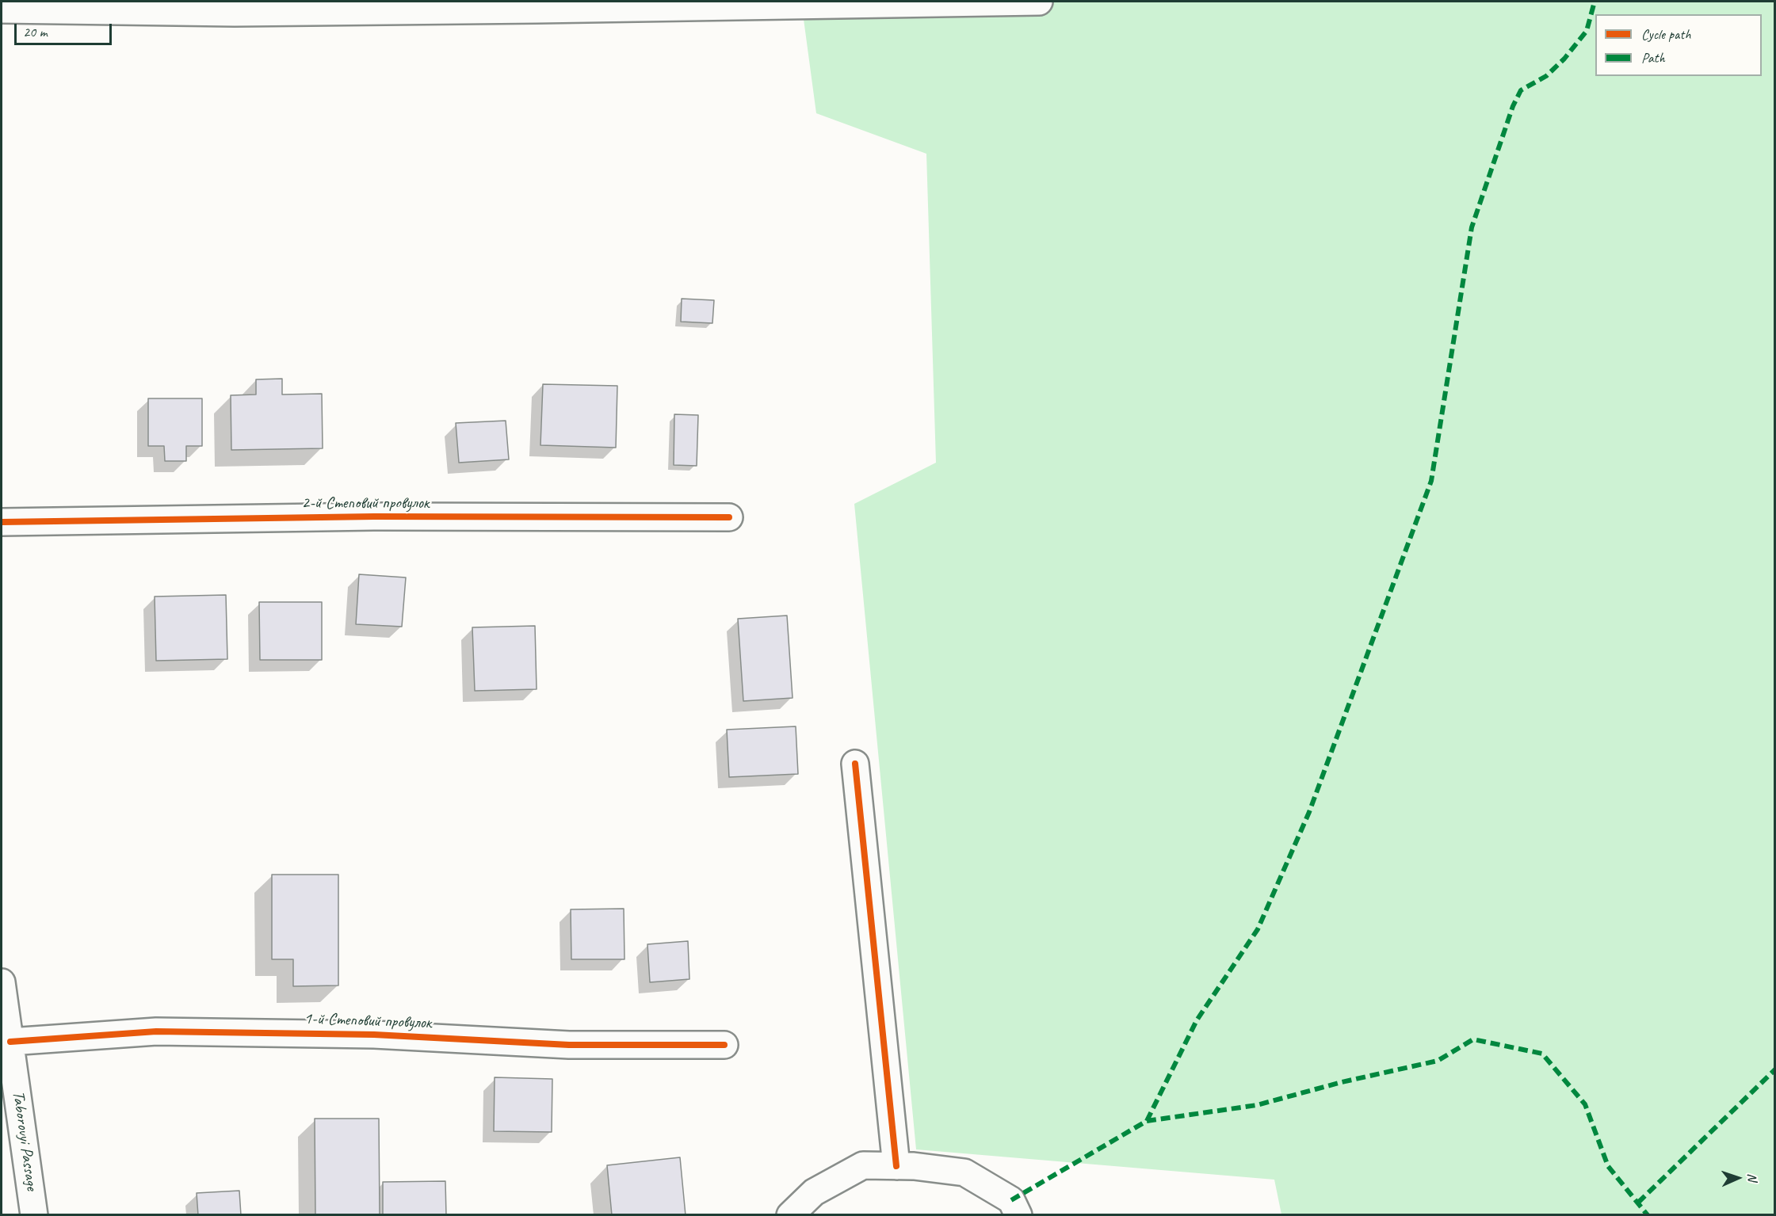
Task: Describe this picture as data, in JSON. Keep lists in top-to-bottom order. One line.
{"streets":{"main road":["2-й Степовий провулок","1-й Степовий провулок","Taborovyi Passage"]},"crossings":[["1-й Степовий провулок","Taborovyi Passage"]],"legend":["Cycle path","Path"],"scale_bar":"20 m","north":"right"}
